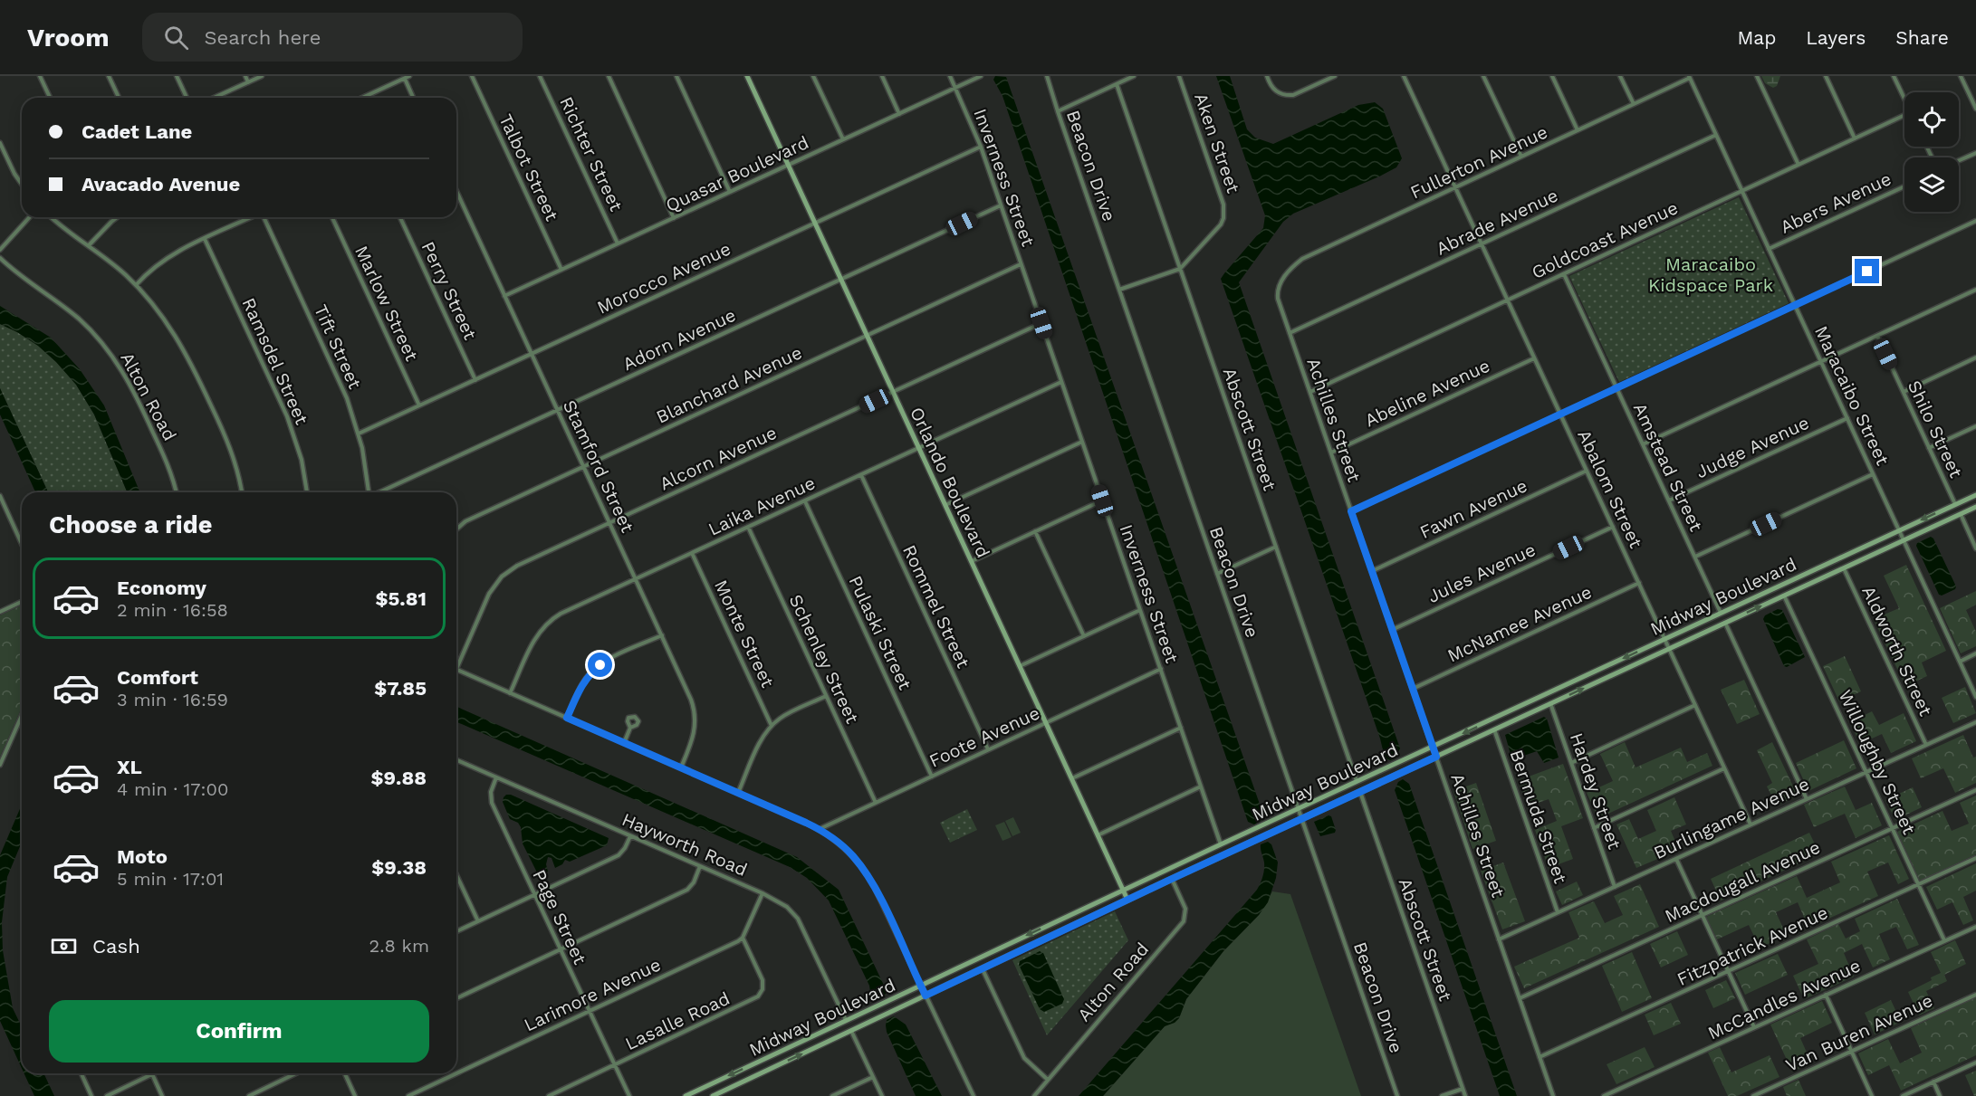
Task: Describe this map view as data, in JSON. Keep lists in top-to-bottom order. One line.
{"streets":{"street":["Aken Street","Richter Street","Fullerton Avenue","Beacon Drive","Talbot Street","Quasar Boulevard","Inverness Street","Abers Avenue","Abrade Avenue","Goldcoast Avenue","Morocco Avenue","Perry Street","Marlow Street","Adorn Avenue","Tift Street","Ramsdel Street","Blanchard Avenue","Abeline Avenue","Maracaibo Street","Alton Road","Achilles Street","Abscott Street","Shilo Street","Judge Avenue","Alcorn Avenue","Stamford Street","Amstead Street","Orlando Boulevard","Abalom Street","Laika Avenue","Fawn Avenue","Jules Avenue","Midway Boulevard","Rommel Street","McNamee Avenue","Pulaski Street","Monte Street","Aldworth Street","Schenley Street","Foote Avenue","Willoughby Street","Hardey Street","Bermuda Street","Burlingame Avenue","Hayworth Road","Macdougall Avenue","Page Street","Fitzpatrick Avenue","Larimore Avenue","McCandles Avenue","Lasalle Road","Van Buren Avenue"]},"crossings":[["Aken Street","Abscott Street"],["Richter Street","Quasar Boulevard"],["Fullerton Avenue","Maracaibo Street"],["Fullerton Avenue","Achilles Street"],["Fullerton Avenue","Abalom Street"],["Beacon Drive","Midway Boulevard"],["Talbot Street","Quasar Boulevard"],["Quasar Boulevard","Inverness Street"],["Quasar Boulevard","Stamford Street"],["Quasar Boulevard","Orlando Boulevard"],["Inverness Street","Morocco Avenue"],["Inverness Street","Adorn Avenue"],["Inverness Street","Blanchard Avenue"],["Inverness Street","Alcorn Avenue"],["Inverness Street","Laika Avenue"],["Inverness Street","Midway Boulevard"],["Inverness Street","Foote Avenue"],["Abers Avenue","Maracaibo Street"],["Abrade Avenue","Maracaibo Street"],["Abrade Avenue","Achilles Street"],["Abrade Avenue","Abalom Street"],["Goldcoast Avenue","Maracaibo Street"],["Goldcoast Avenue","Achilles Street"],["Goldcoast Avenue","Amstead Street"],["Goldcoast Avenue","Abalom Street"],["Morocco Avenue","Perry Street"],["Morocco Avenue","Marlow Street"],["Morocco Avenue","Tift Street"],["Morocco Avenue","Stamford Street"],["Morocco Avenue","Orlando Boulevard"],["Adorn Avenue","Stamford Street"],["Adorn Avenue","Orlando Boulevard"],["Blanchard Avenue","Stamford Street"],["Blanchard Avenue","Orlando Boulevard"],["Abeline Avenue","Achilles Street"],["Abeline Avenue","Abalom Street"],["Maracaibo Street","Judge Avenue"],["Maracaibo Street","Midway Boulevard"],["Alton Road","Midway Boulevard"],["Achilles Street","Fawn Avenue"],["Achilles Street","Jules Avenue"],["Achilles Street","Midway Boulevard"],["Achilles Street","McNamee Avenue"],["Achilles Street","Burlingame Avenue"],["Achilles Street","Macdougall Avenue"],["Achilles Street","Fitzpatrick Avenue"],["Abscott Street","Midway Boulevard"],["Shilo Street","Midway Boulevard"],["Judge Avenue","Amstead Street"],["Alcorn Avenue","Stamford Street"],["Alcorn Avenue","Orlando Boulevard"],["Stamford Street","Laika Avenue"],["Amstead Street","Midway Boulevard"],["Orlando Boulevard","Laika Avenue"],["Orlando Boulevard","Midway Boulevard"],["Orlando Boulevard","Foote Avenue"],["Abalom Street","Fawn Avenue"],["Abalom Street","Jules Avenue"],["Abalom Street","Midway Boulevard"],["Abalom Street","McNamee Avenue"],["Abalom Street","Burlingame Avenue"],["Laika Avenue","Rommel Street"],["Laika Avenue","Pulaski Street"],["Laika Avenue","Monte Street"],["Laika Avenue","Schenley Street"],["Midway Boulevard","Aldworth Street"],["Midway Boulevard","Willoughby Street"],["Midway Boulevard","Hardey Street"],["Midway Boulevard","Bermuda Street"],["Midway Boulevard","Hayworth Road"],["Rommel Street","Foote Avenue"],["Pulaski Street","Foote Avenue"],["Aldworth Street","Burlingame Avenue"],["Schenley Street","Foote Avenue"],["Willoughby Street","Burlingame Avenue"],["Willoughby Street","Macdougall Avenue"],["Willoughby Street","Fitzpatrick Avenue"],["Willoughby Street","McCandles Avenue"],["Hardey Street","Burlingame Avenue"],["Bermuda Street","Burlingame Avenue"],["Hayworth Road","Page Street"],["Page Street","Larimore Avenue"],["Page Street","Lasalle Road"],["Larimore Avenue","Lasalle Road"]],"parks":["Maracaibo Kidspace Park"],"page":{"header":"Vroom","search":"Search here","nav":["Map","Layers","Share"],"banner":["Cadet Lane","Avacado Avenue"],"heading":"Choose a ride","list":[{"name":"Economy","note":"2 min · 16:58","value":"$5.81"},{"name":"Comfort","note":"3 min · 16:59","value":"$7.85"},{"name":"XL","note":"4 min · 17:00","value":"$9.88"},{"name":"Moto","note":"5 min · 17:01","value":"$9.38"}],"pay":["Cash","2.8 km"],"buttons":"Confirm"}}
